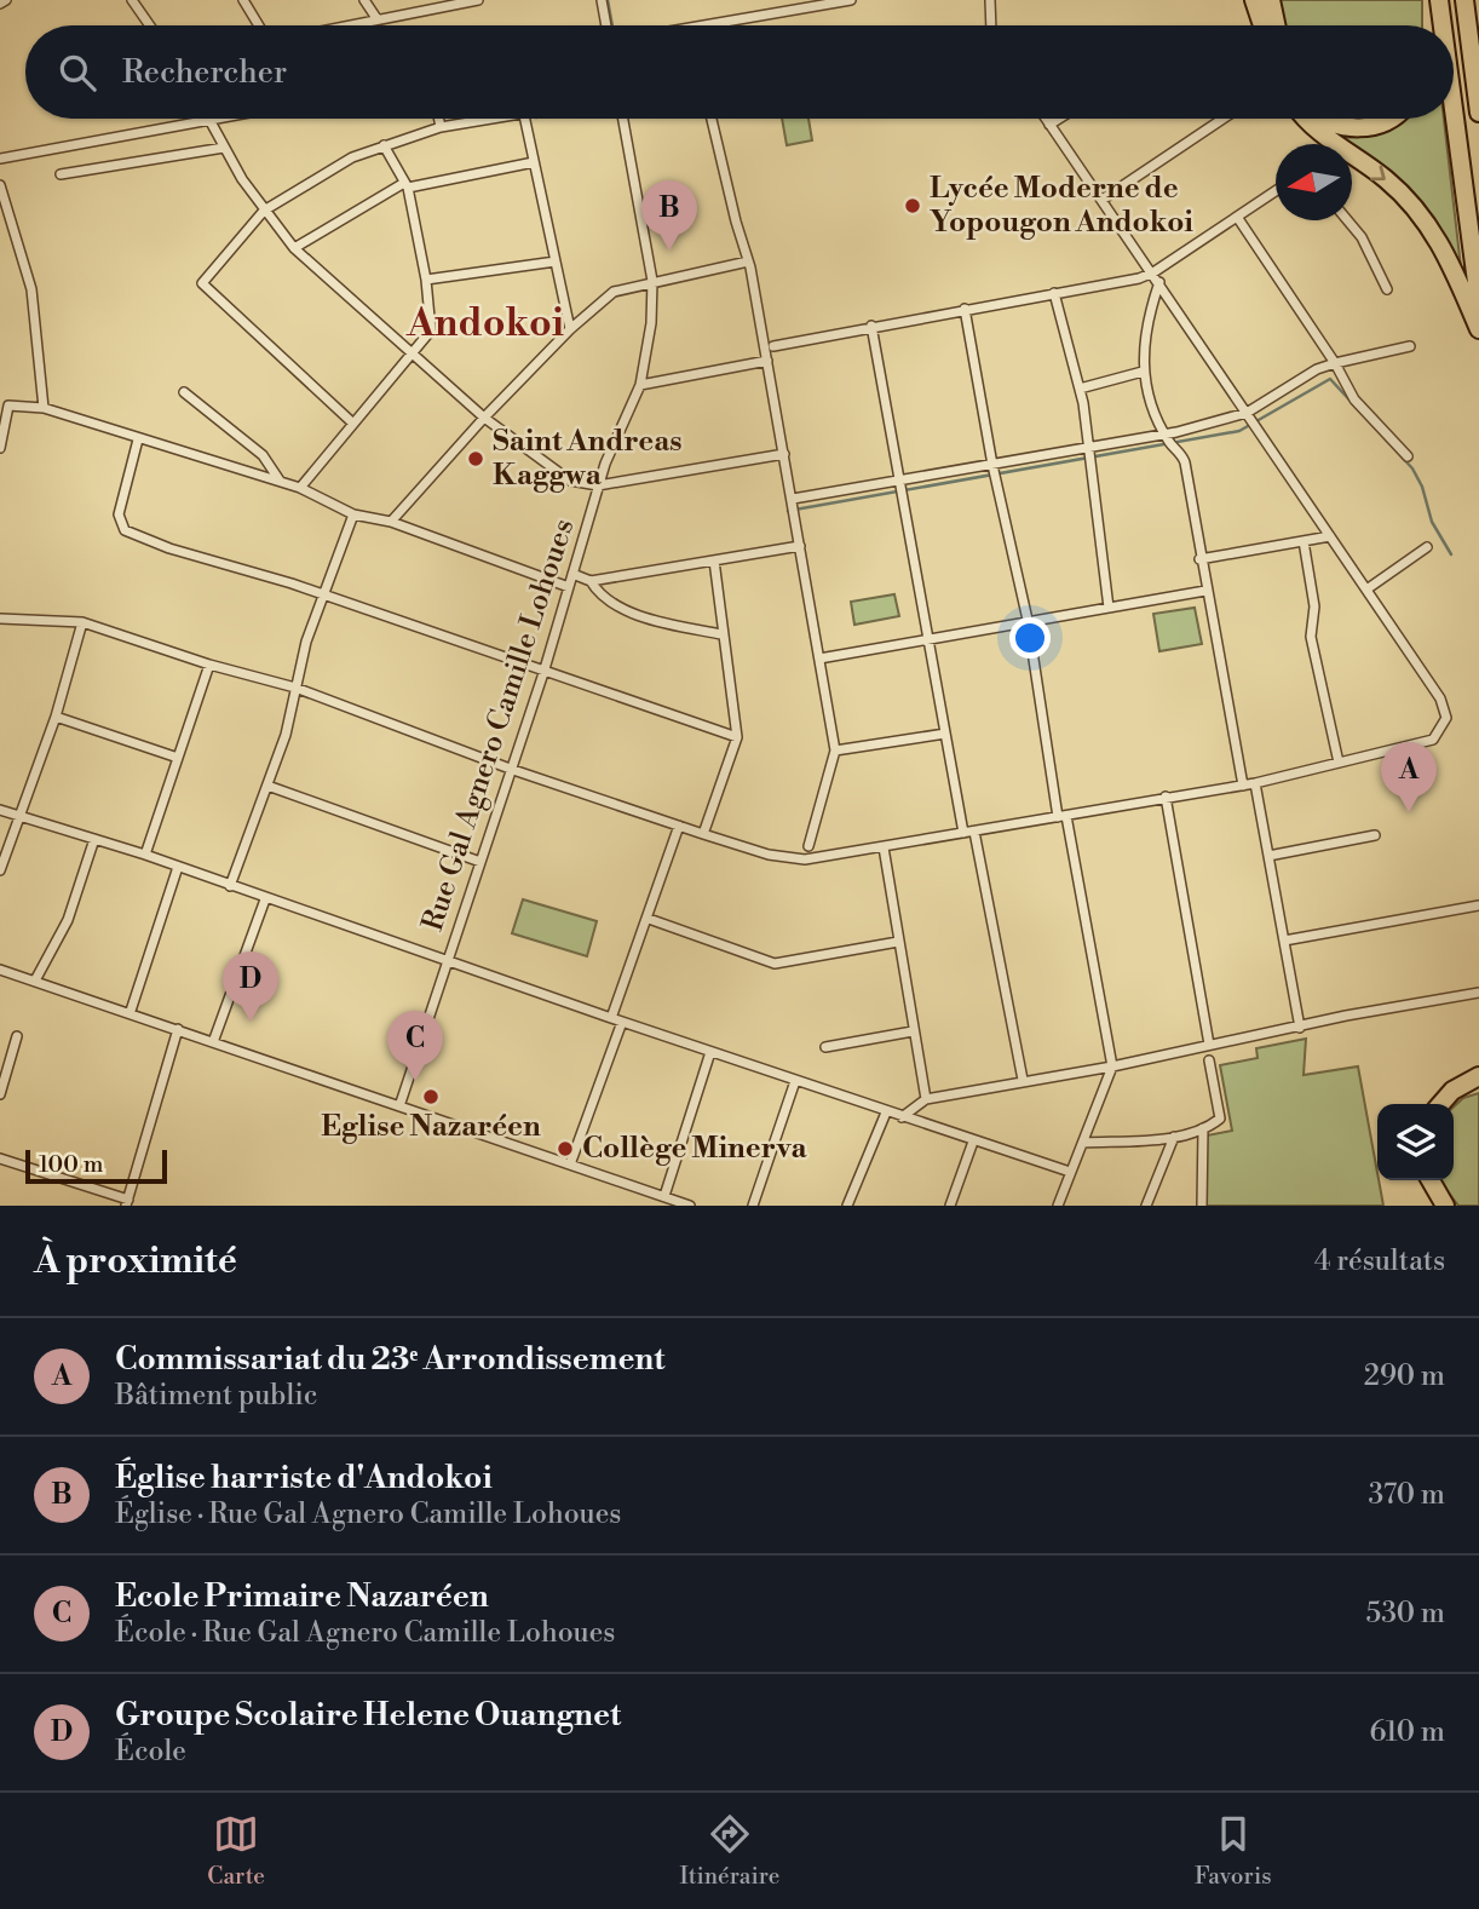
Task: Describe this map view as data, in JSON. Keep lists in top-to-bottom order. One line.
{"streets":{"street":["Rue Gal Agnero Camille Lohoues"]},"districts":["Andokoi"],"places":["Lycée Moderne de Yopougon Andokoi","Saint Andreas Kaggwa","Eglise Nazaréen","Collège Minerva"],"scale_bar":"100 m","north":"left","page":{"search":"Rechercher","pins":["B","A","D","C"],"scale":"100 m","heading":["À proximité","4 résultats"],"list":[{"mark":"A","name":"Commissariat du 23ᵉ Arrondissement","note":"Bâtiment public","value":"290 m"},{"mark":"B","name":"Église harriste d'Andokoi","note":"Église · Rue Gal Agnero Camille Lohoues","value":"370 m"},{"mark":"C","name":"Ecole Primaire Nazaréen","note":"École · Rue Gal Agnero Camille Lohoues","value":"530 m"},{"mark":"D","name":"Groupe Scolaire Helene Ouangnet","note":"École","value":"610 m"}],"nav":["Carte","Itinéraire","Favoris"]}}
